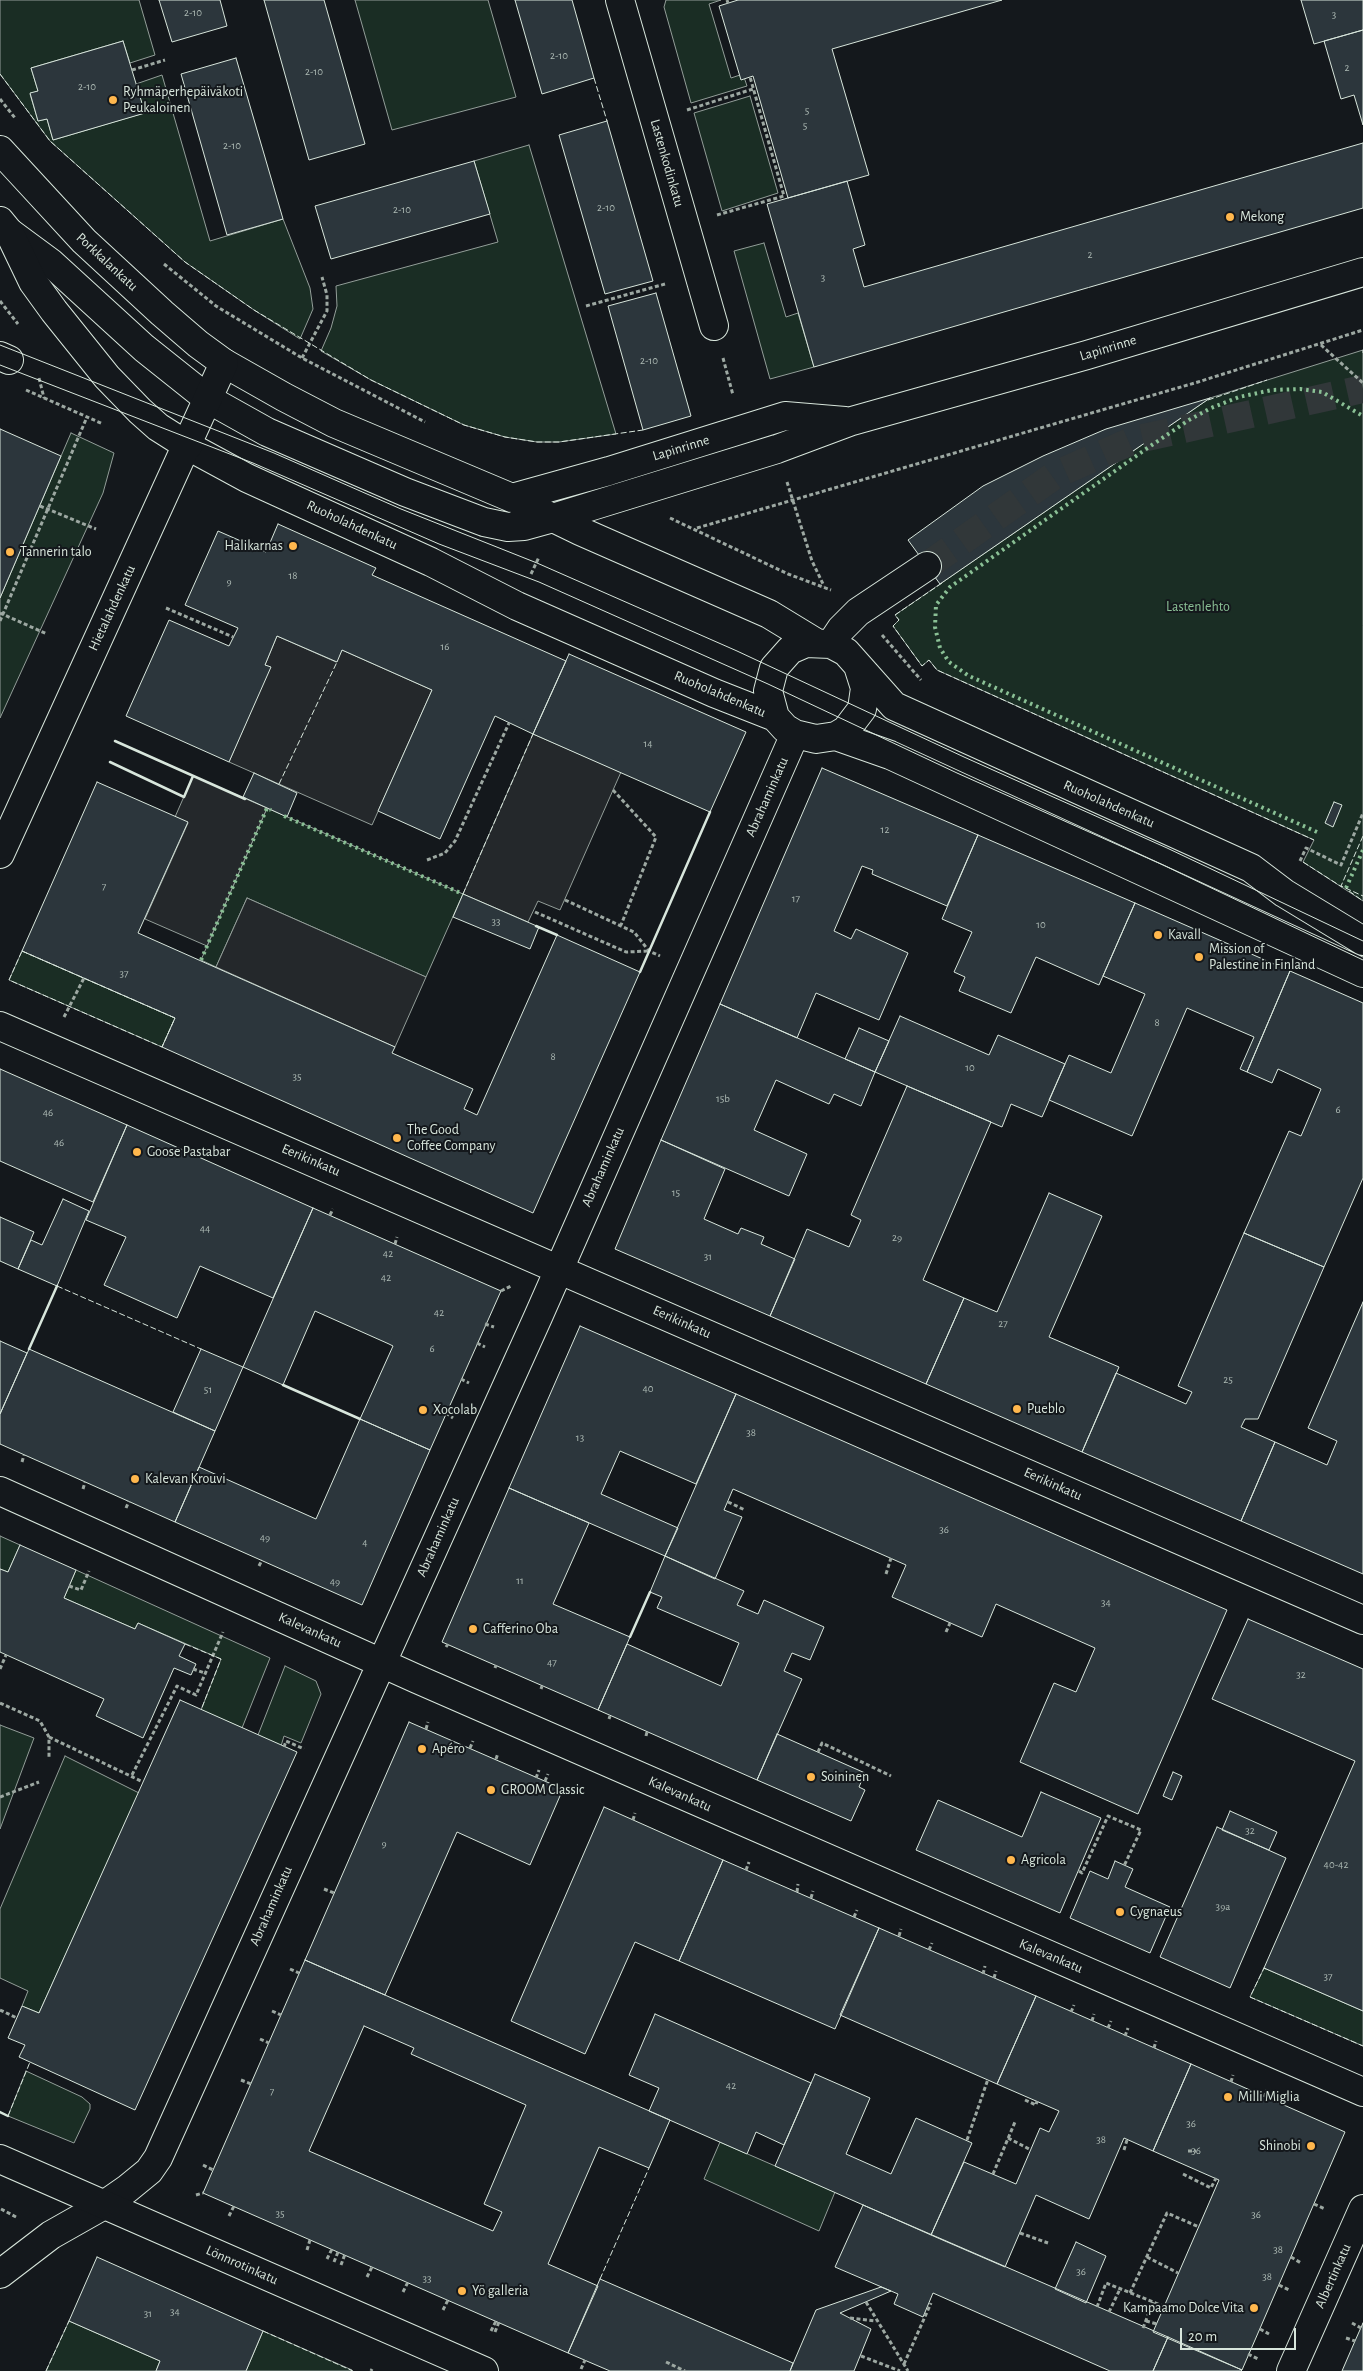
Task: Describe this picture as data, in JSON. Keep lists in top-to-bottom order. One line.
{"streets":{"street":["Lastenkodinkatu","Porkkalankatu","Lapinrinne","Ruoholahdenkatu","Hietalahdenkatu","Abrahaminkatu","Eerikinkatu","Kalevankatu","Lönnrotinkatu","Albertinkatu"]},"crossings":[["Porkkalankatu","Hietalahdenkatu"],["Lapinrinne","Ruoholahdenkatu"],["Ruoholahdenkatu","Hietalahdenkatu"],["Ruoholahdenkatu","Abrahaminkatu"],["Abrahaminkatu","Eerikinkatu"],["Abrahaminkatu","Kalevankatu"],["Abrahaminkatu","Lönnrotinkatu"]],"parks":["Lastenlehto"],"places":["Ryhmäperhepäiväkoti Peukaloinen","Mekong","Halikarnas","Tannerin talo","Kavall","Mission of Palestine in Finland","The Good Coffee Company","Goose Pastabar","Pueblo","Xocolab","Kalevan Krouvi","Cafferino Oba","Apéro","Soininen","GROOM Classic","Agricola","Cygnaeus","Milli Miglia","Shinobi","Yö galleria","Kampaamo Dolce Vita"],"house_numbers":["2-10","3","2-10","2","2-10","2-10","5","5","2-10","2-10","2-10","2","3","2-10","18","9","16","14","12","7","17","33","10","37","8","8","10","35","15b","6","46","46","15","44","29","42","31","42","42","27","6","25","40","51","38","13","36","49","4","11","49","34","47","32","32","9","40-42","39a","37","42","7","36","38","36","35","36","38","36","38","33","34","31"],"scale_bar":"20 m"}
